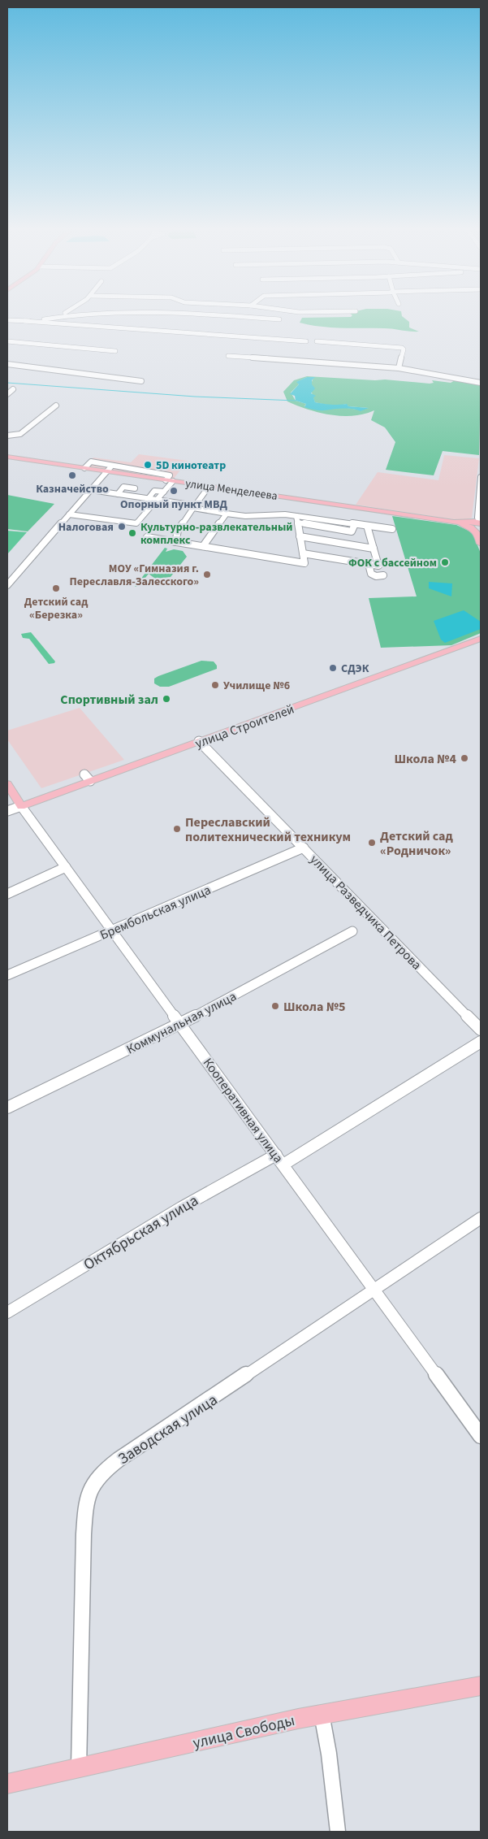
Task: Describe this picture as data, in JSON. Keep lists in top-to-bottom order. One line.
{"streets":{"main road":["улица Менделеева","улица Строителей","Кооперативная улица","улица Свободы"],"street":["Брембольская улица","улица Разведчика Петрова","Коммунальная улица","Октябрьская улица","Заводская улица"]},"crossings":[["улица Строителей","улица Разведчика Петрова"],["улица Строителей","Кооперативная улица"],["Брембольская улица","улица Разведчика Петрова"],["Брембольская улица","Кооперативная улица"],["Коммунальная улица","Кооперативная улица"],["Кооперативная улица","Октябрьская улица"],["Кооперативная улица","Заводская улица"],["Заводская улица","улица Свободы"]],"places":["5D кинотеатр","Казначейство","Опорный пункт МВД","Налоговая","Культурно-развлекательный комплекс","ФОК с бассейном","МОУ «Гимназия г. Переславля-Залесского»","Детский сад «Березка»","СДЭК","Училище №6","Спортивный зал","Школа №4","Переславский политехнический техникум","Детский сад «Родничок»","Школа №5"]}
